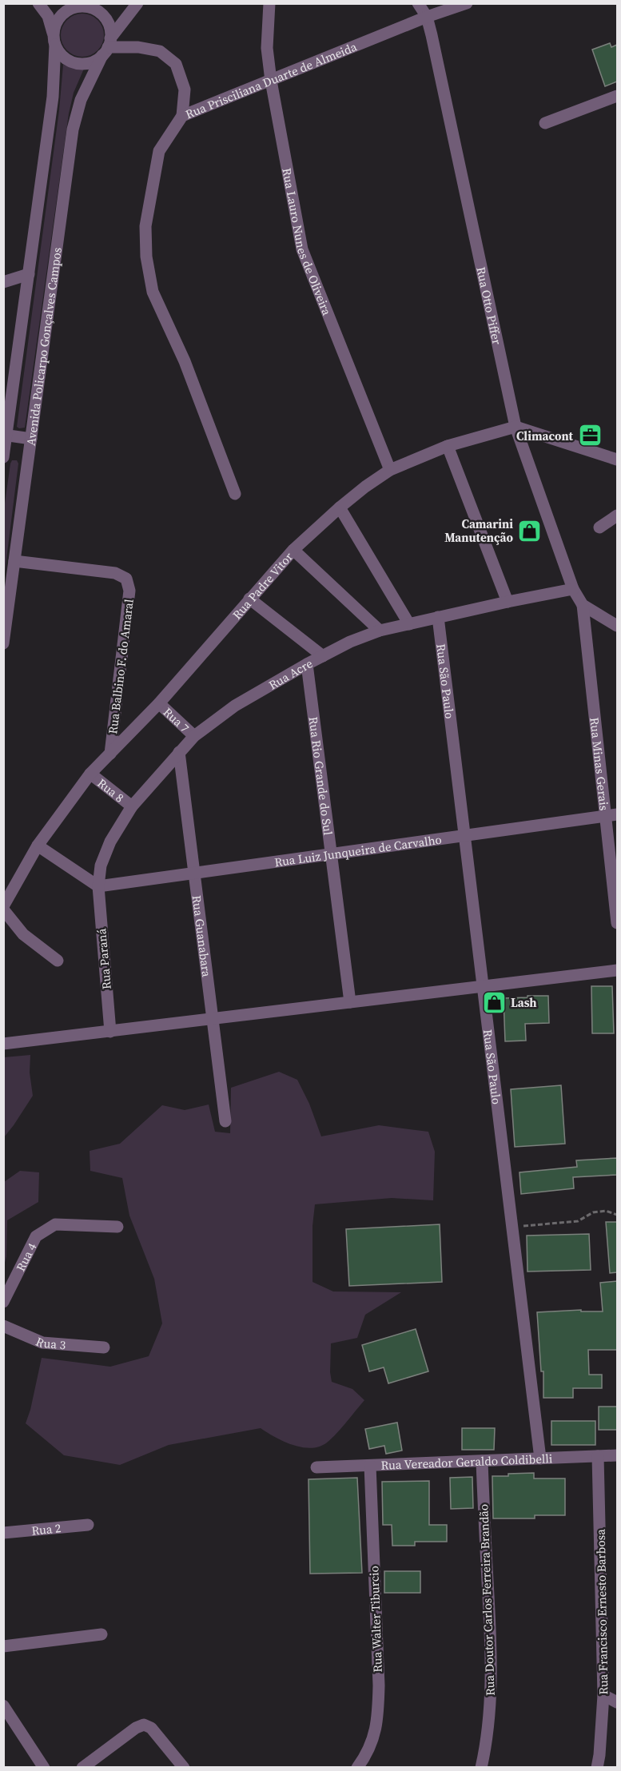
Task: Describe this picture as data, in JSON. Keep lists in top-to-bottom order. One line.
{"streets":{"street":["Rua Prisciliana Duarte de Almeida","Rua Lauro Nunes de Oliveira","Rua Otto Piffer","Avenida Policarpo Gonçalves Campos","Rua Padre Vitor","Rua Balbino F. do Amaral","Rua Acre","Rua São Paulo","Rua 7","Rua Minas Gerais","Rua Rio Grande do Sul","Rua 8","Rua Luiz Junqueira de Carvalho","Rua Guanabara","Rua Paraná","Rua 4","Rua 3","Rua Vereador Geraldo Coldibelli","Rua 2","Rua Doutor Carlos Ferreira Brandão","Rua Francisco Ernesto Barbosa","Rua Walter Tiburcio"]},"crossings":[["Rua Prisciliana Duarte de Almeida","Rua Lauro Nunes de Oliveira"],["Rua Prisciliana Duarte de Almeida","Rua Otto Piffer"],["Rua Lauro Nunes de Oliveira","Rua Padre Vitor"],["Rua Otto Piffer","Rua Padre Vitor"],["Rua Otto Piffer","Rua Acre"],["Rua Otto Piffer","Rua Minas Gerais"],["Avenida Policarpo Gonçalves Campos","Rua Balbino F. do Amaral"],["Rua Padre Vitor","Rua Balbino F. do Amaral"],["Rua Padre Vitor","Rua 7"],["Rua Padre Vitor","Rua 8"],["Rua Acre","Rua São Paulo"],["Rua Acre","Rua 7"],["Rua Acre","Rua Rio Grande do Sul"],["Rua Acre","Rua 8"],["Rua Acre","Rua Luiz Junqueira de Carvalho"],["Rua Acre","Rua Guanabara"],["Rua Acre","Rua Paraná"],["Rua São Paulo","Rua Luiz Junqueira de Carvalho"],["Rua São Paulo","Rua Vereador Geraldo Coldibelli"],["Rua Minas Gerais","Rua Luiz Junqueira de Carvalho"],["Rua Rio Grande do Sul","Rua Luiz Junqueira de Carvalho"],["Rua Luiz Junqueira de Carvalho","Rua Guanabara"],["Rua Luiz Junqueira de Carvalho","Rua Paraná"],["Rua Vereador Geraldo Coldibelli","Rua Doutor Carlos Ferreira Brandão"],["Rua Vereador Geraldo Coldibelli","Rua Francisco Ernesto Barbosa"],["Rua Vereador Geraldo Coldibelli","Rua Walter Tiburcio"]],"places":{"office":["Climacont"],"shop":["Camarini Manutenção","Lash"]}}
